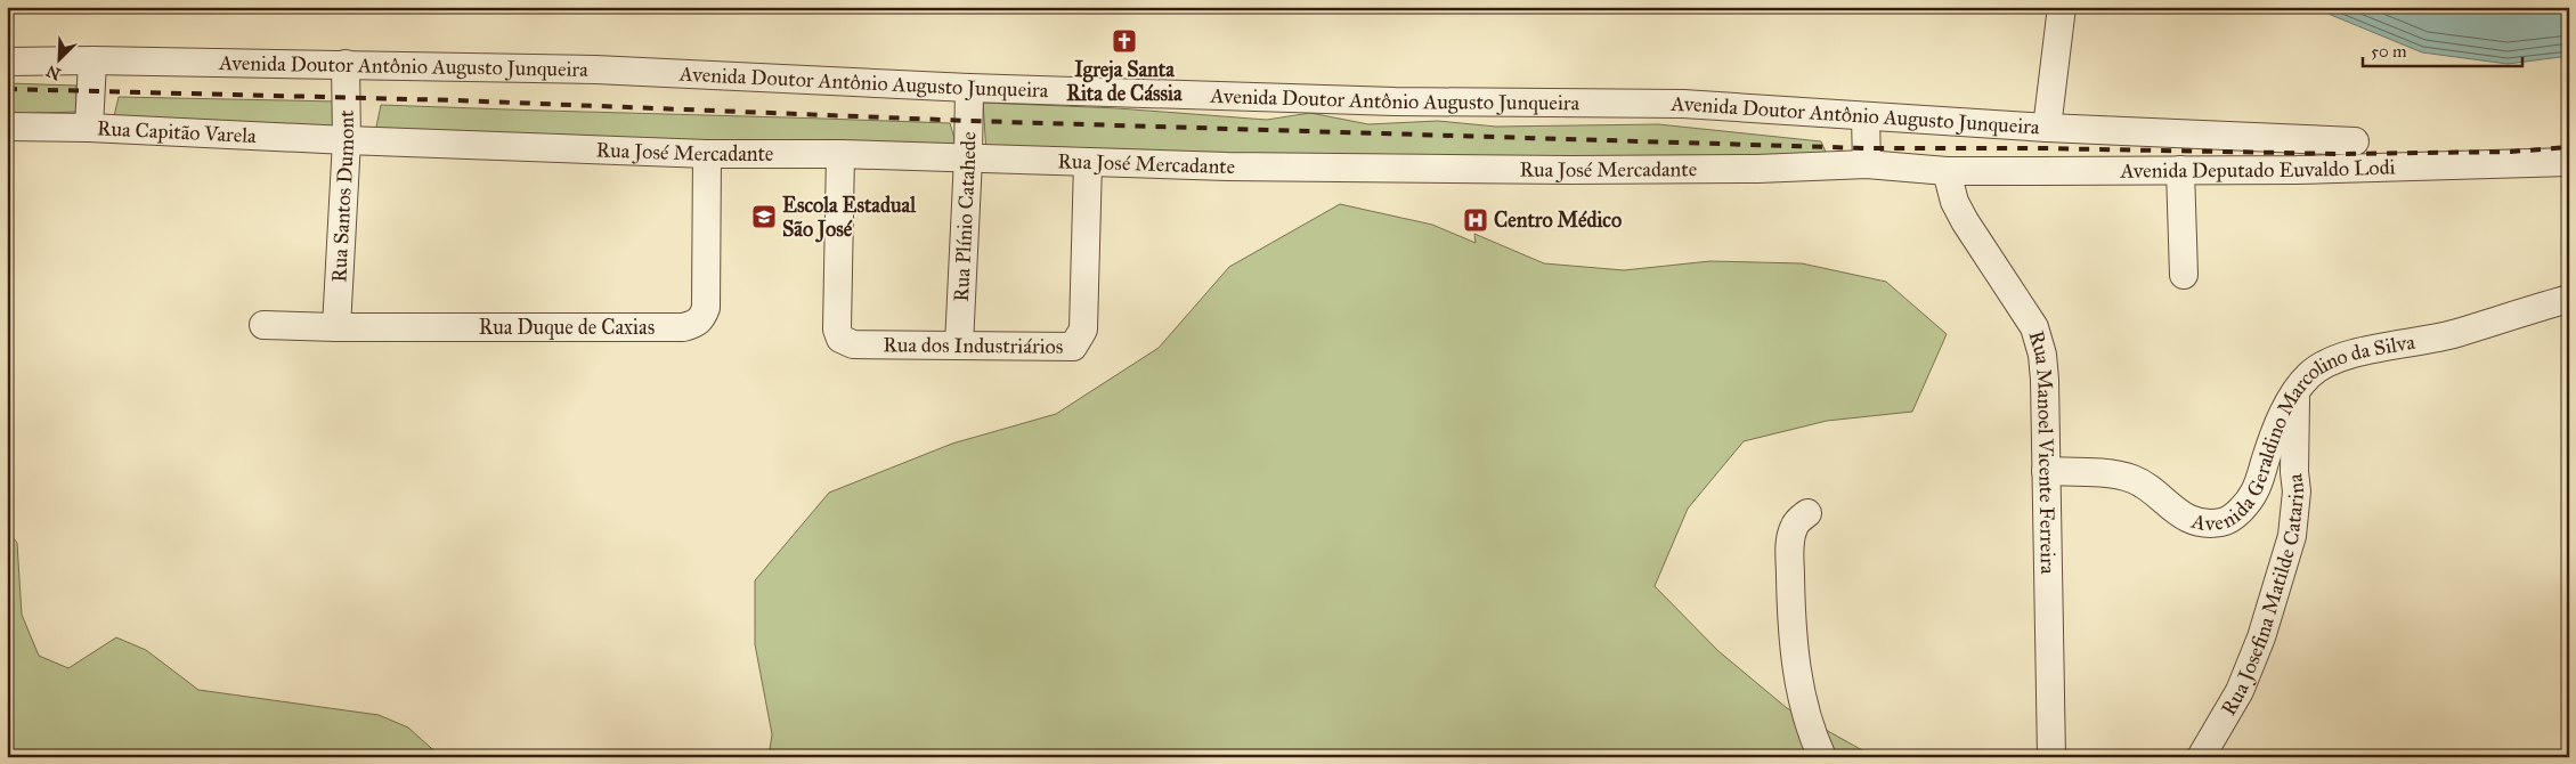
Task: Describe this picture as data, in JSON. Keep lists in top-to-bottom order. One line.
{"streets":{"street":["Avenida Doutor Antônio Augusto Junqueira","Rua Capitão Varela","Rua José Mercadante","Avenida Deputado Euvaldo Lodi","Rua Santos Dumont","Rua Plínio Catahede","Rua Duque de Caxias","Rua dos Industriários","Avenida Geraldino Marcolino da Silva","Rua Manoel Vicente Ferreira","Rua Josefina Matilde Catarina"]},"crossings":[["Avenida Doutor Antônio Augusto Junqueira","Rua Santos Dumont"],["Avenida Doutor Antônio Augusto Junqueira","Rua Plínio Catahede"],["Rua Capitão Varela","Rua José Mercadante"],["Rua Capitão Varela","Rua Santos Dumont"],["Rua José Mercadante","Avenida Deputado Euvaldo Lodi"],["Rua José Mercadante","Rua Santos Dumont"],["Rua José Mercadante","Rua Plínio Catahede"],["Rua José Mercadante","Rua Duque de Caxias"],["Rua José Mercadante","Rua dos Industriários"],["Rua José Mercadante","Rua Manoel Vicente Ferreira"],["Avenida Deputado Euvaldo Lodi","Rua Manoel Vicente Ferreira"],["Rua Santos Dumont","Rua Duque de Caxias"],["Rua Plínio Catahede","Rua dos Industriários"],["Avenida Geraldino Marcolino da Silva","Rua Manoel Vicente Ferreira"],["Avenida Geraldino Marcolino da Silva","Rua Josefina Matilde Catarina"]],"places":{"church":["Igreja Santa Rita de Cássia"],"school or university":["Escola Estadual São José"],"hospital":["Centro Médico"]},"scale_bar":"50 m","north":"bottom left"}
